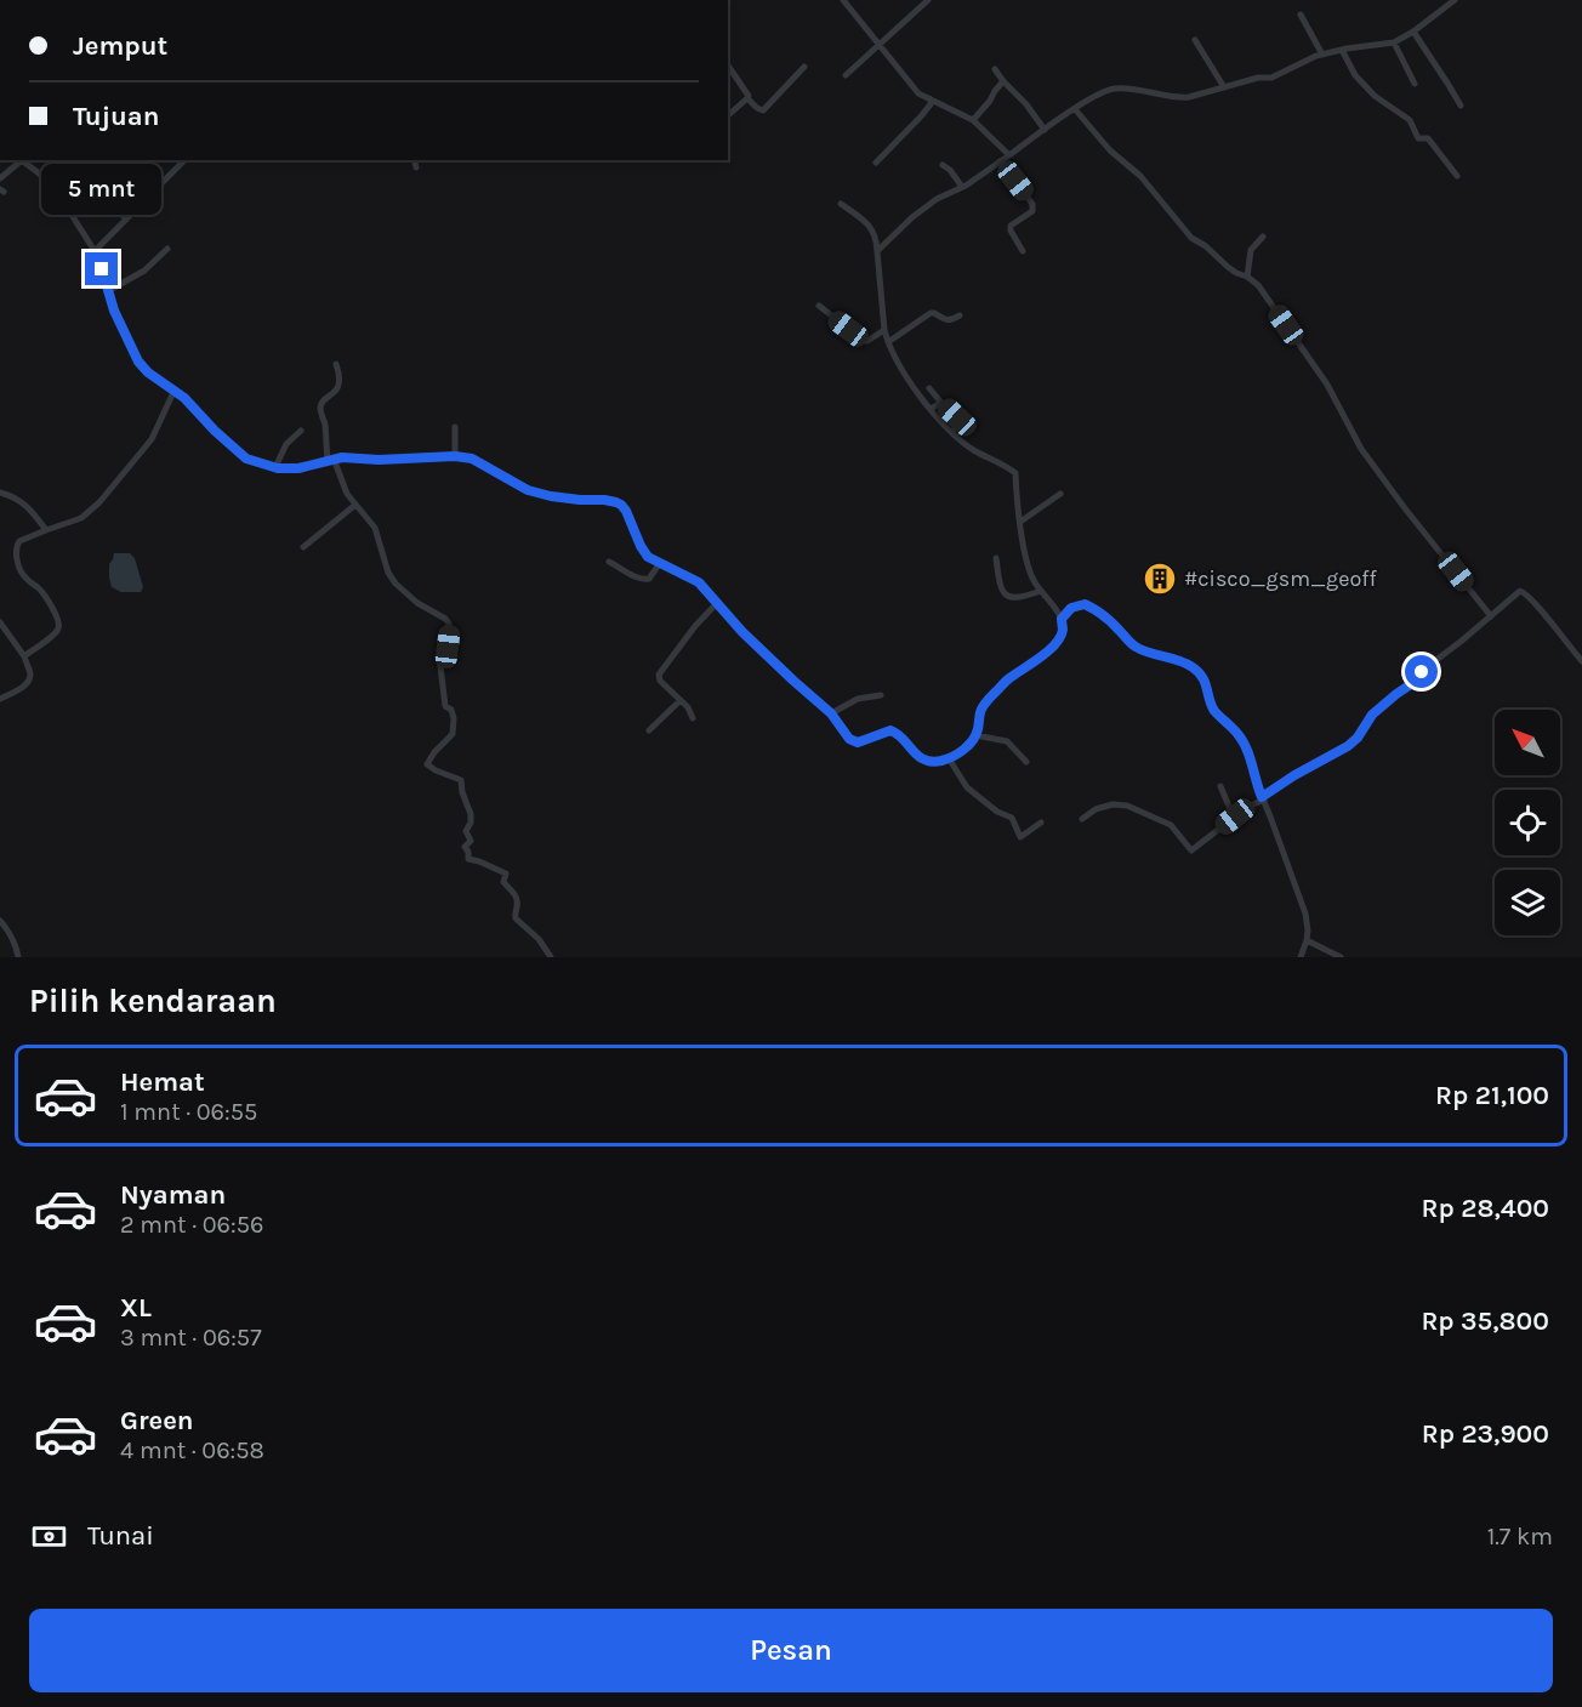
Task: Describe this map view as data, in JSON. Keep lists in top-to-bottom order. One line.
{"places":{"building":["#cisco_gsm_geoff"]},"north":"top left","page":{"banner":["Jemput","Tujuan"],"bubble":"5 mnt","heading":"Pilih kendaraan","list":[{"name":"Hemat","note":"1 mnt · 06:55","value":"Rp 21,100"},{"name":"Nyaman","note":"2 mnt · 06:56","value":"Rp 28,400"},{"name":"XL","note":"3 mnt · 06:57","value":"Rp 35,800"},{"name":"Green","note":"4 mnt · 06:58","value":"Rp 23,900"}],"pay":["Tunai","1.7 km"],"buttons":"Pesan"}}
